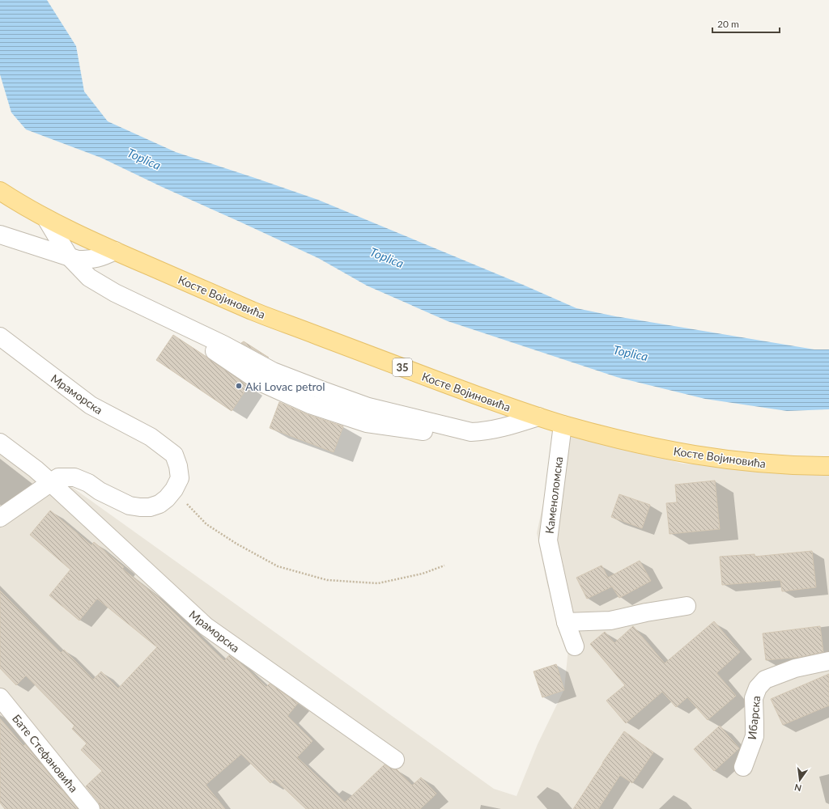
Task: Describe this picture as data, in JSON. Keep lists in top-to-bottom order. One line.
{"streets":{"main road":["Косте Војиновића","35"],"street":["Мраморска","Каменоломска","Ибарска","Бате Стефановића"]},"crossings":[["Косте Војиновића","Каменоломска"]],"water":["Toplica"],"places":["Aki Lovac petrol"],"scale_bar":"20 m","north":"bottom"}
